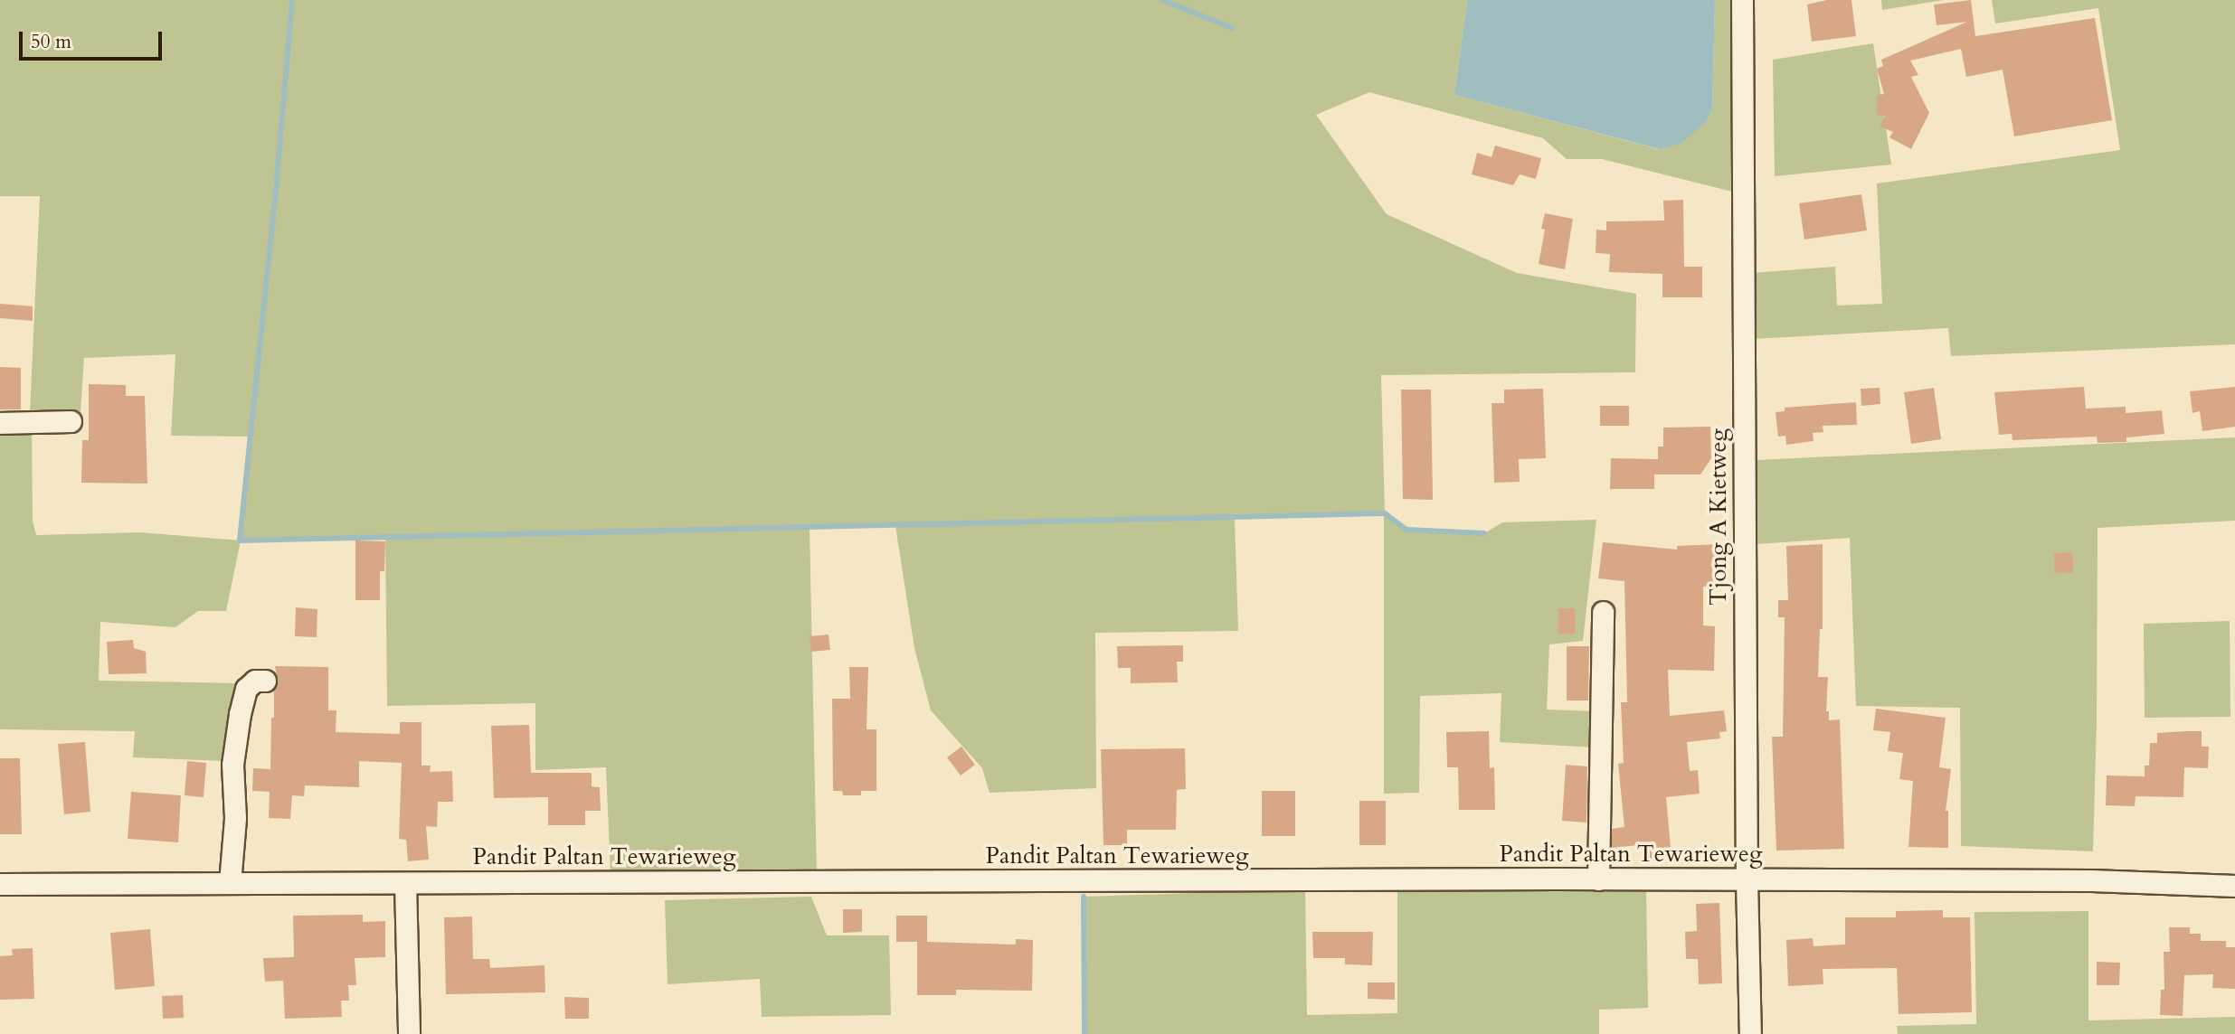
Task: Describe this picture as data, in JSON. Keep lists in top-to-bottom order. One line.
{"streets":{"street":["Tjong A Kietweg","Pandit Paltan Tewarieweg"]},"crossings":[["Tjong A Kietweg","Pandit Paltan Tewarieweg"]],"scale_bar":"50 m"}
